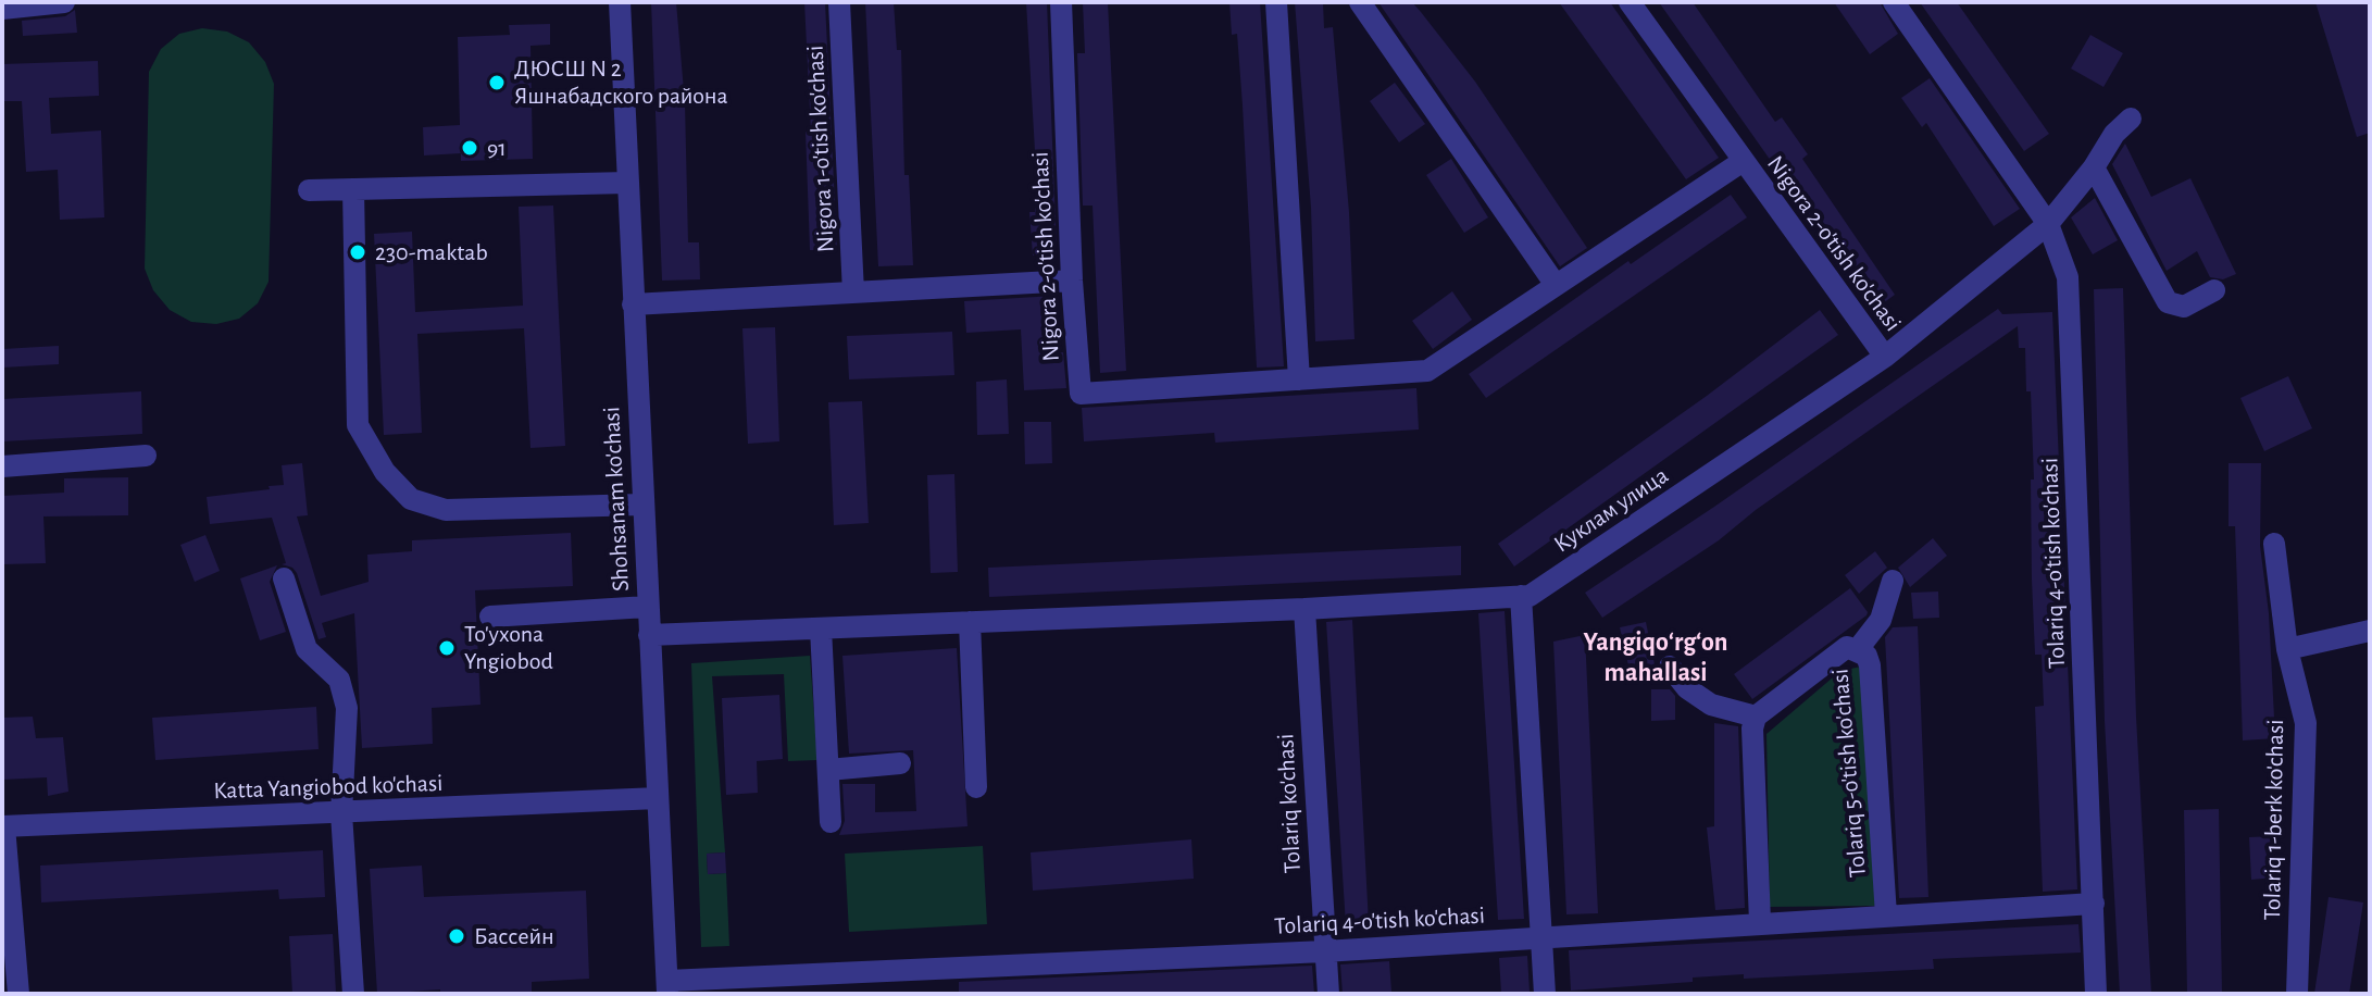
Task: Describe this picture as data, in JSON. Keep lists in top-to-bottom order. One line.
{"streets":{"street":["Nigora 1-o'tish ko'chasi","Nigora 2-o'tish ko'chasi","Shohsanam ko'chasi","Куклам улица","Tolariq 4-o'tish ko'chasi","Tolariq 5-o'tish ko'chasi","Katta Yangiobod ko'chasi","Tolariq ko'chasi","Tolariq 1-berk ko'chasi"]},"crossings":[["Nigora 2-o'tish ko'chasi","Куклам улица"],["Shohsanam ko'chasi","Tolariq 4-o'tish ko'chasi"],["Shohsanam ko'chasi","Katta Yangiobod ko'chasi"],["Куклам улица","Tolariq 4-o'tish ko'chasi"],["Tolariq 4-o'tish ko'chasi","Tolariq 5-o'tish ko'chasi"],["Tolariq 4-o'tish ko'chasi","Tolariq ko'chasi"]],"districts":["Yangiqoʻrgʻon mahallasi"],"places":["ДЮСШ N 2 Яшнабадского района","91","230-maktab","To'yxona Yngiobod","Бассейн"]}
